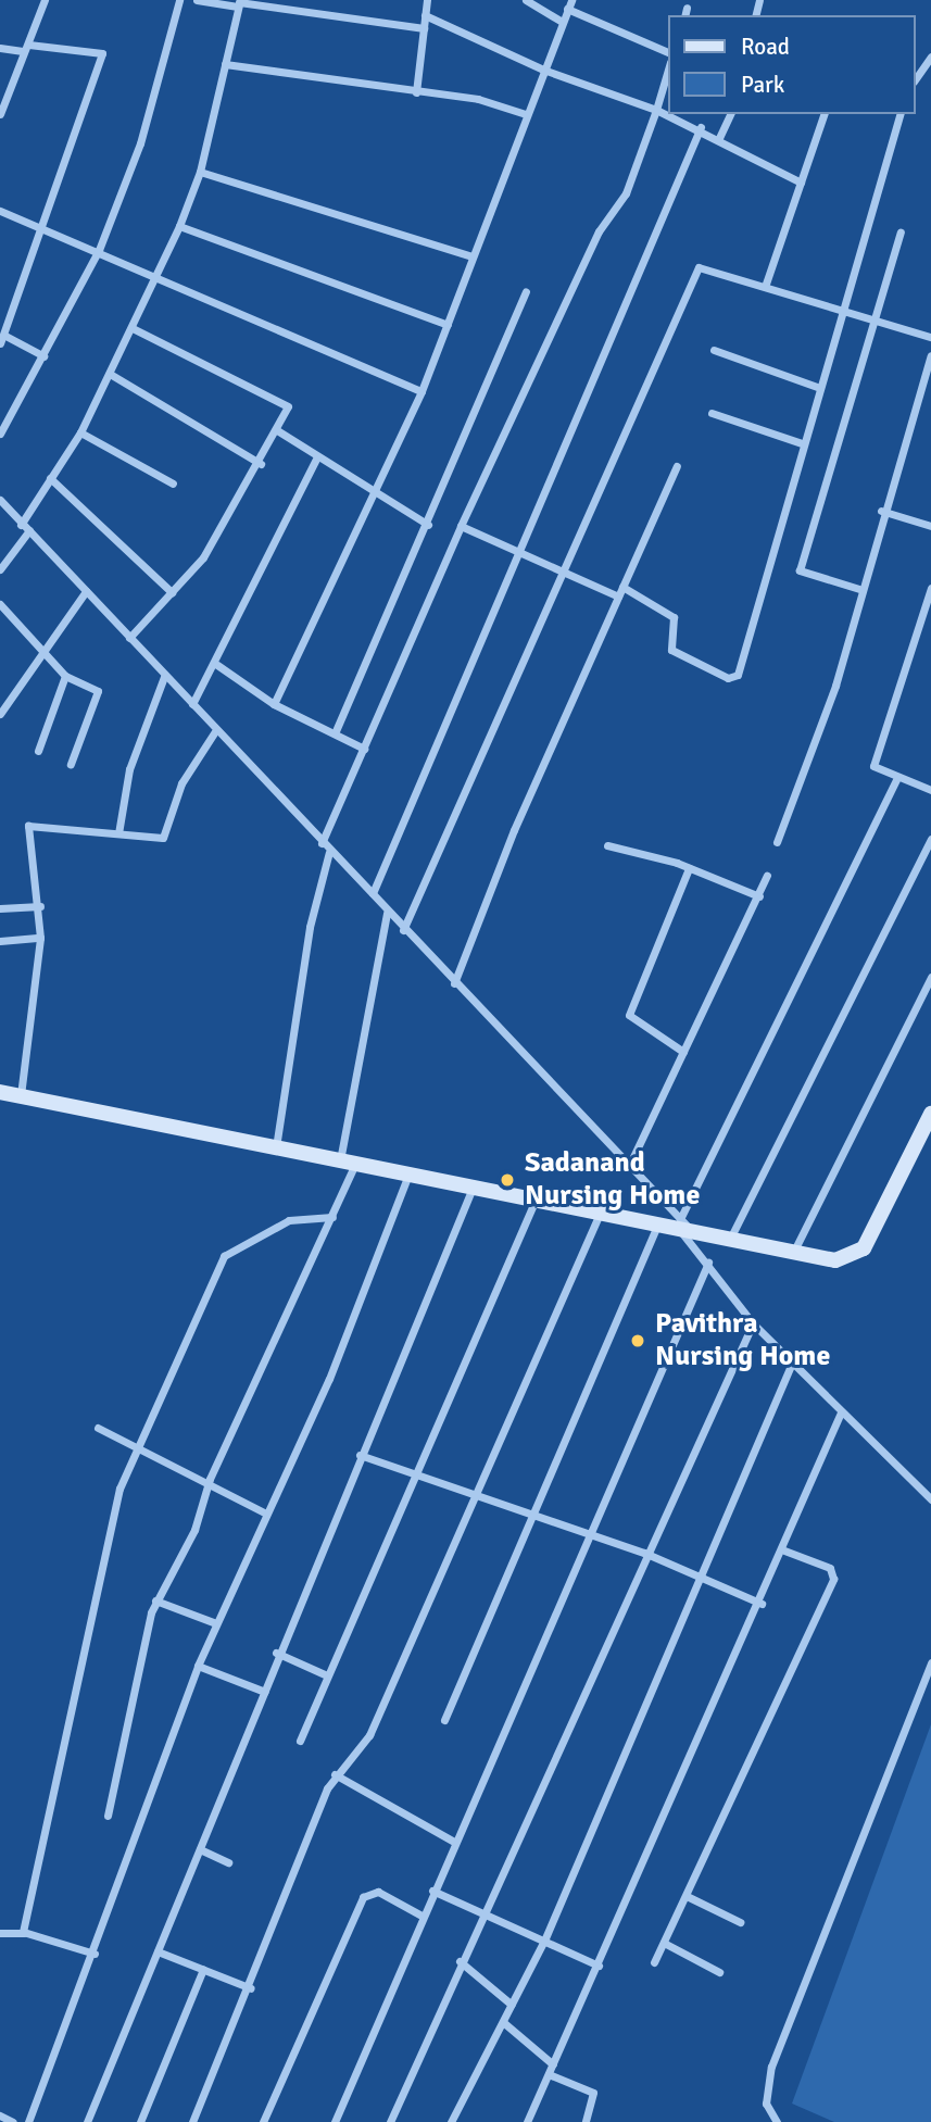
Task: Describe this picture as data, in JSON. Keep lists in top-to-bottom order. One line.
{"places":["Sadanand Nursing Home","Pavithra Nursing Home"],"legend":["Road","Park"]}
